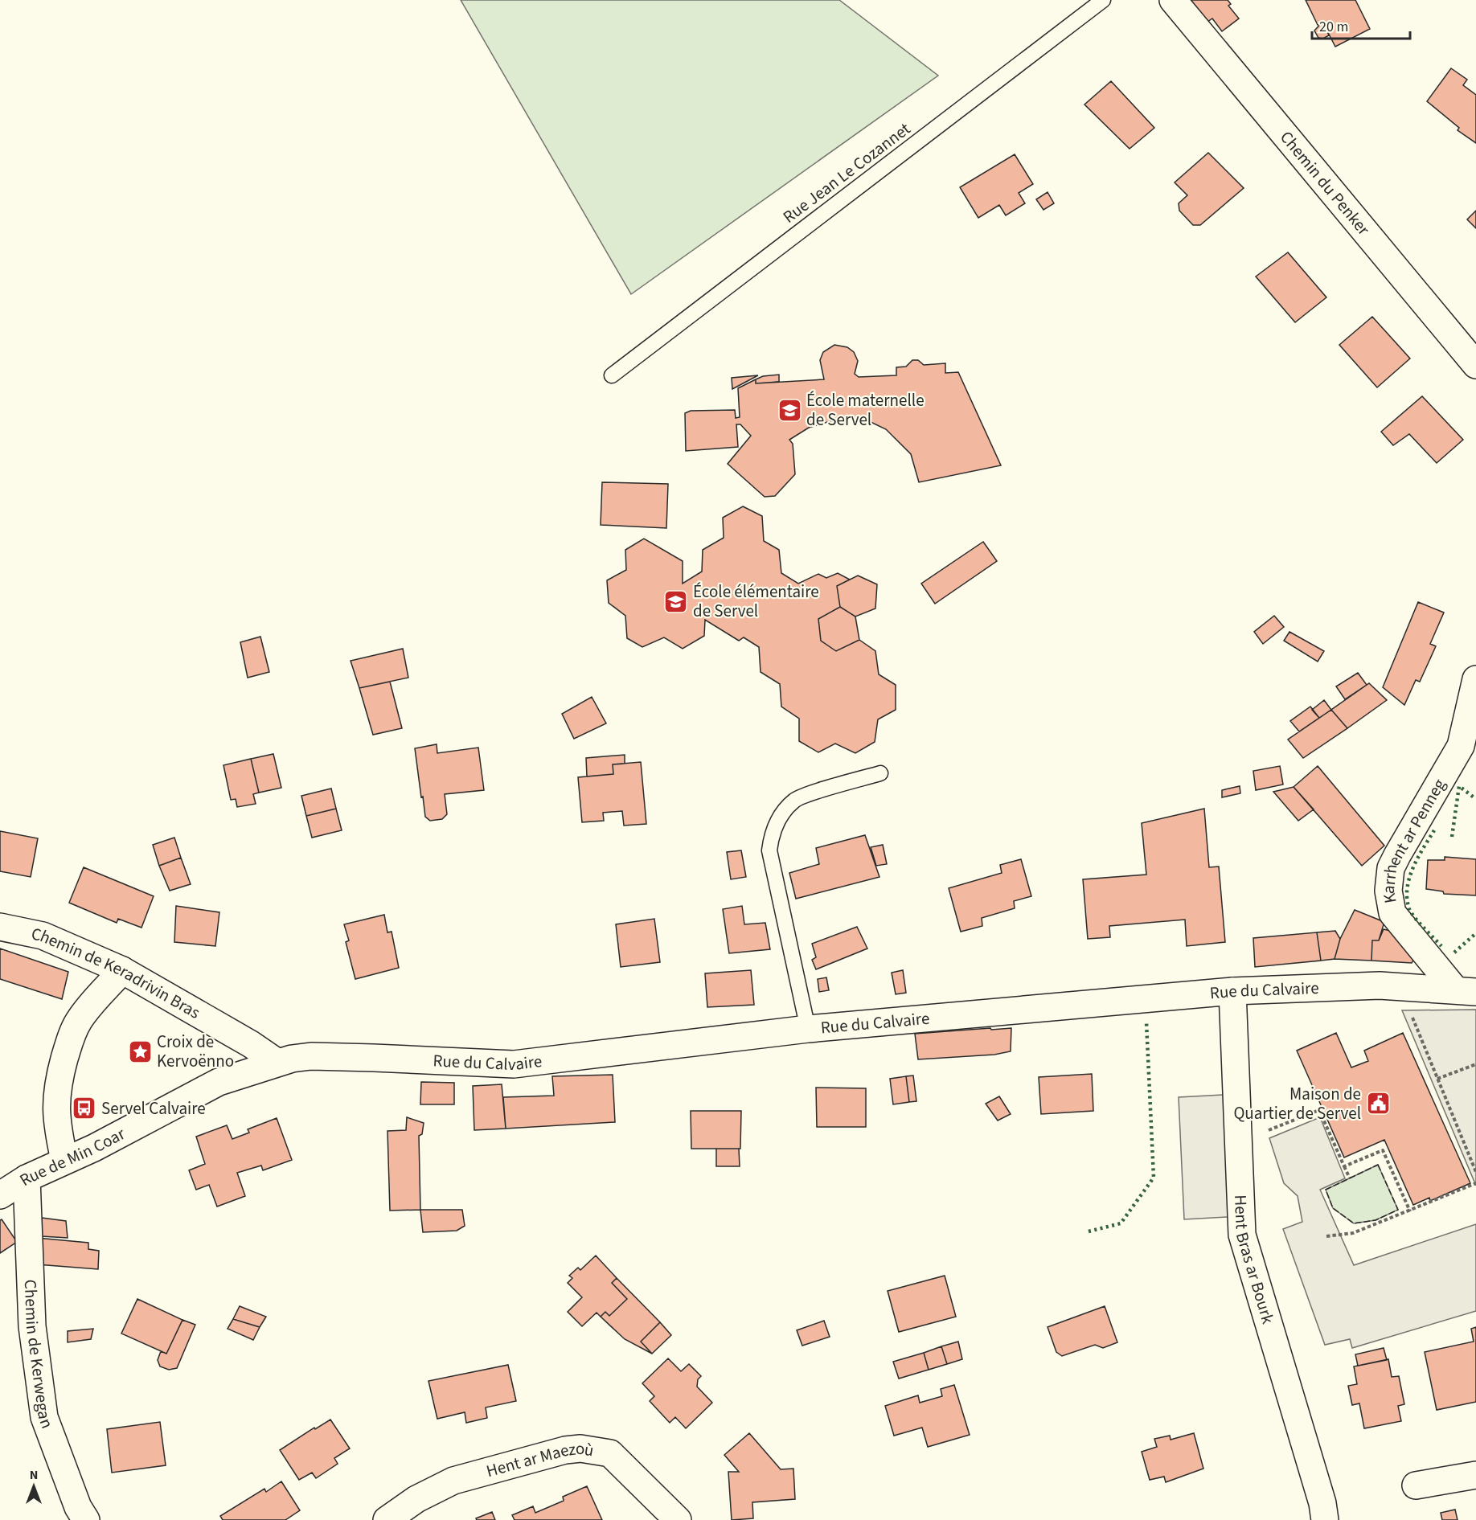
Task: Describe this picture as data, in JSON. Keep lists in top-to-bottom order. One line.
{"streets":{"street":["Chemin du Penker","Karrhent ar Penneg","Chemin de Keradrivin Bras","Rue du Calvaire","Rue de Min Coar","Hent Bras ar Bourk","Chemin de Kerwegan","Hent ar Maezoù"],"lane":["Rue Jean Le Cozannet"]},"crossings":[["Karrhent ar Penneg","Rue du Calvaire"],["Chemin de Keradrivin Bras","Rue du Calvaire"],["Chemin de Keradrivin Bras","Rue de Min Coar"],["Rue du Calvaire","Rue de Min Coar"],["Rue du Calvaire","Hent Bras ar Bourk"],["Rue de Min Coar","Chemin de Kerwegan"]],"places":{"school or university":["École maternelle de Servel","École élémentaire de Servel"],"place":["Croix de Kervoënno"],"public building":["Maison de Quartier de Servel"],"bus stop":["Servel Calvaire"]},"scale_bar":"20 m","north":"top"}
